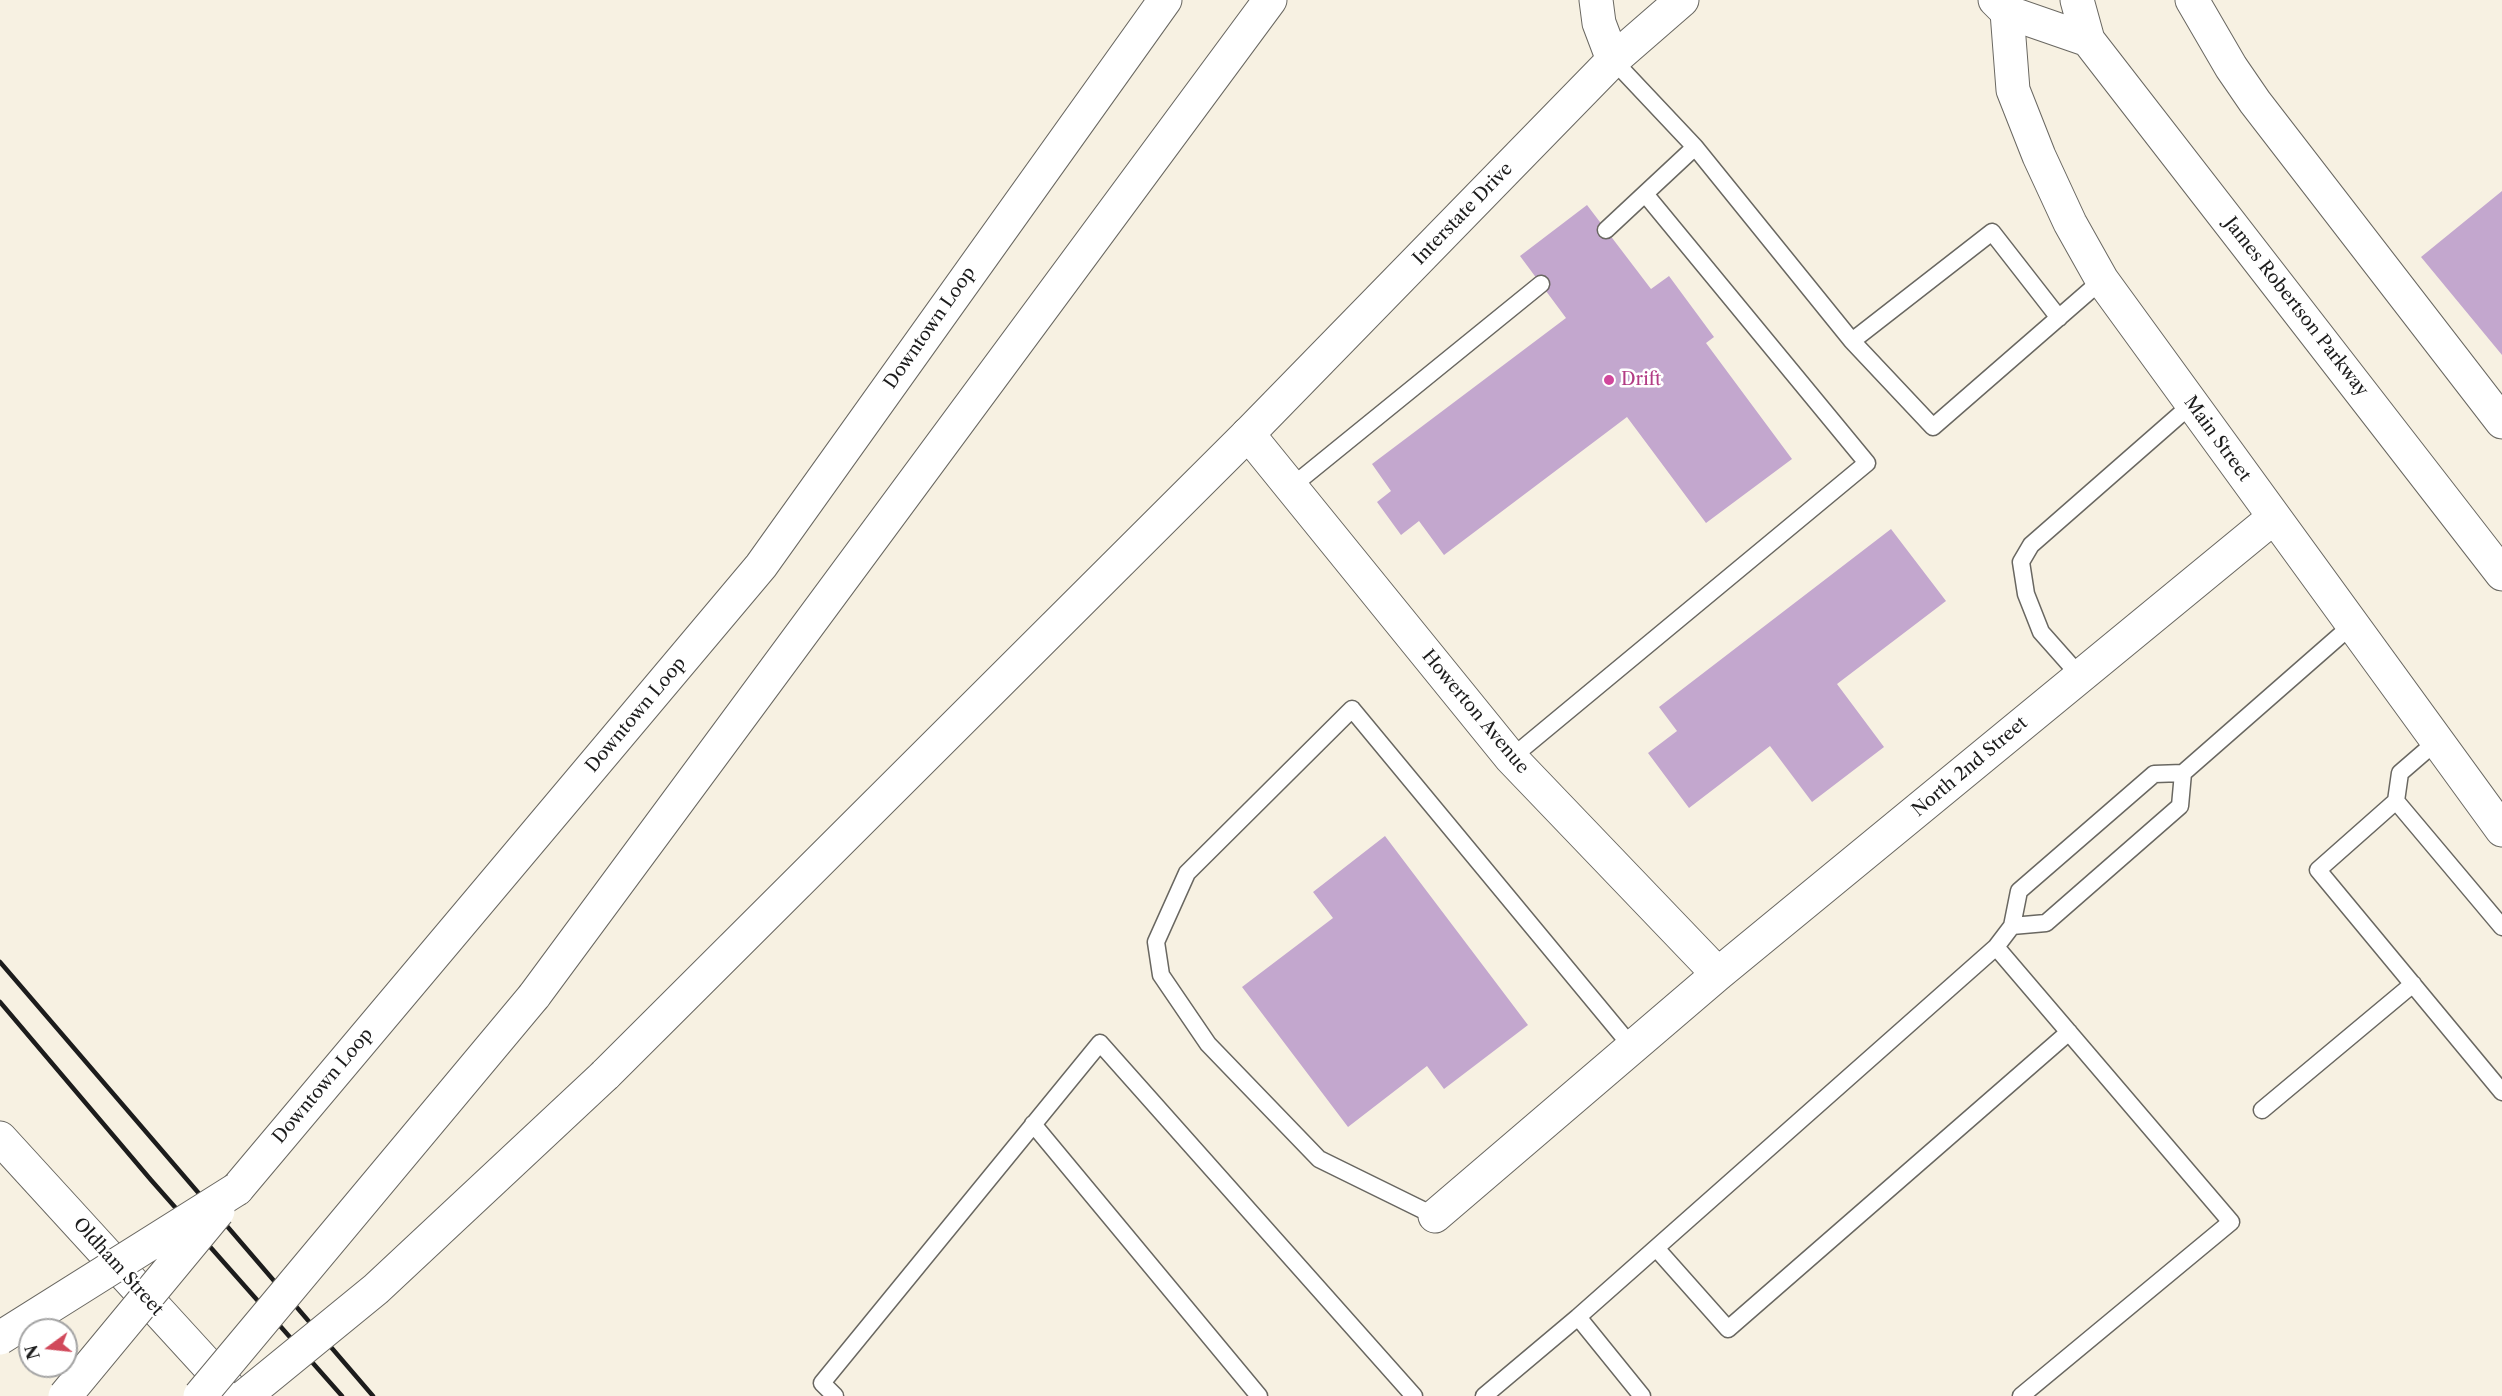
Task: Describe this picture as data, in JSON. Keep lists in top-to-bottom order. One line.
{"streets":{"main road":["Interstate Drive","James Robertson Parkway","Downtown Loop","Main Street","Howerton Avenue","North 2nd Street","Oldham Street"]},"crossings":[["Interstate Drive","Howerton Avenue"],["Main Street","North 2nd Street"],["Howerton Avenue","North 2nd Street"]],"places":["Drift"],"north":"left"}
